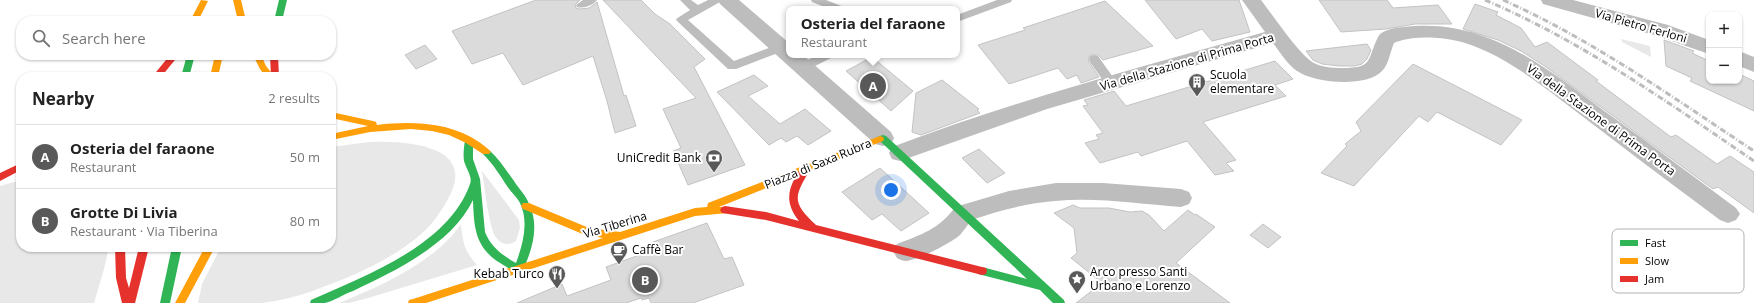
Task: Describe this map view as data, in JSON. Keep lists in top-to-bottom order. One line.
{"streets":{"main road":["Piazza di Saxa Rubra","Via Tiberina"],"street":["Via Pietro Ferloni","Via della Stazione di Prima Porta"]},"crossings":[["Via della Stazione di Prima Porta","Piazza di Saxa Rubra"],["Piazza di Saxa Rubra","Via Tiberina"]],"places":{"building":["Scuola elementare"],"bank":["UniCredit Bank"],"cafe":["Caffè Bar"],"restaurant":["Kebab Turco"],"place":["Arco presso Santi Urbano e Lorenzo"]},"legend":["Fast","Slow","Jam"],"page":{"popup":["Osteria del faraone","Restaurant"],"map_buttons":["+","−"],"search":"Search here","pins":["A","B"],"heading":["Nearby","2 results"],"list":[{"mark":"A","name":"Osteria del faraone","note":"Restaurant","value":"50 m"},{"mark":"B","name":"Grotte Di Livia","note":"Restaurant · Via Tiberina","value":"80 m"}]}}
